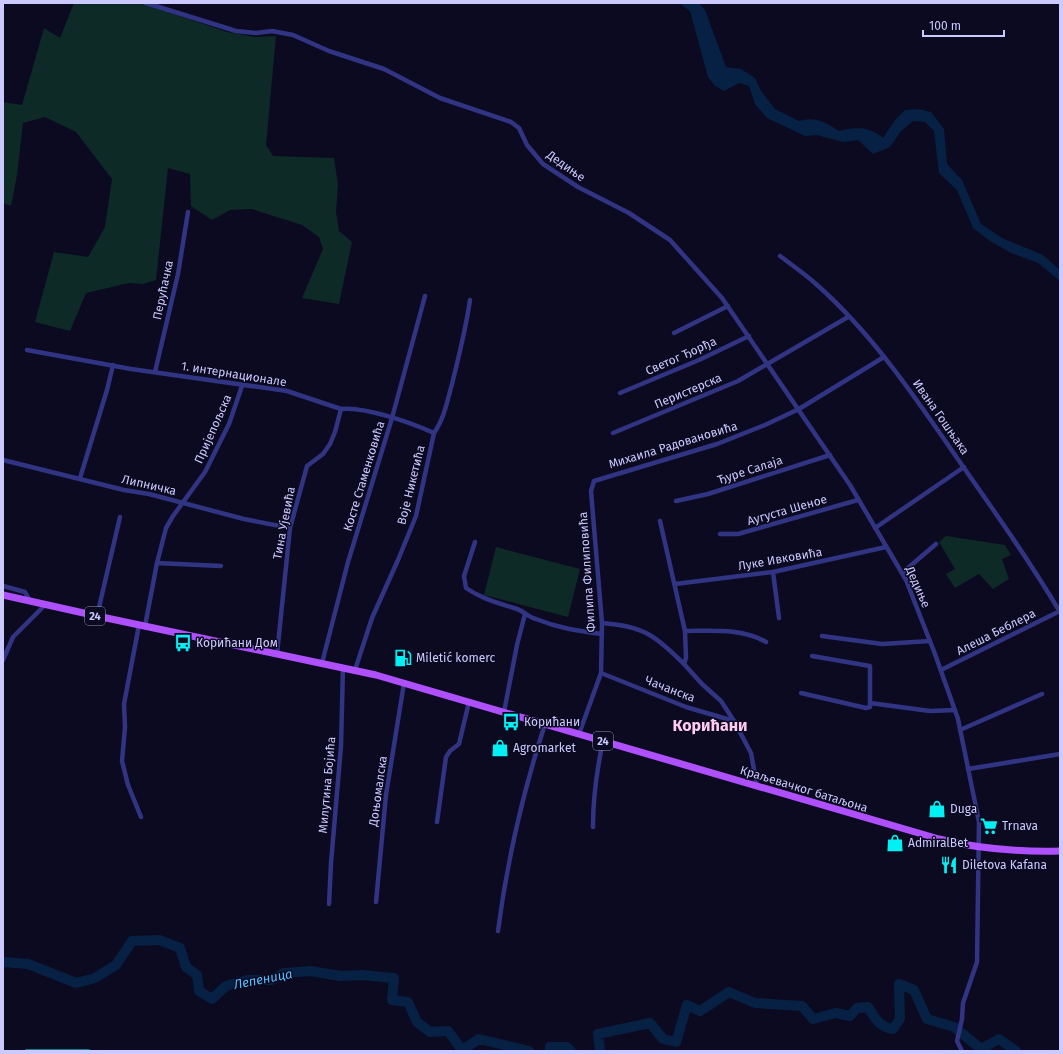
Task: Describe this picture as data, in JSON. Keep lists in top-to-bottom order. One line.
{"streets":{"main road":["24","Краљевачког батаљона"],"street":["Дедиње","Перућачка","Светог Ђорђа","1. интернационале","Перистерска","Ивана Гошњака","Пријепољска","Михаила Радовановића","Ђуре Салаја","Косте Стаменковића","Липничка","Воје Никетића","Аугуста Шеное","Тина Ујевића","Луке Ивковића","Филипа Филиповића","Алеша Беблера","Чачанска","Милутина Бојића","Доњомалска"]},"crossings":[["Дедиње","Светог Ђорђа"],["Дедиње","Перистерска"],["Дедиње","Михаила Радовановића"],["Дедиње","Ђуре Салаја"],["Дедиње","Аугуста Шеное"],["Дедиње","Луке Ивковића"],["Дедиње","Алеша Беблера"],["Дедиње","Краљевачког батаљона"],["Перућачка","1. интернационале"],["1. интернационале","Пријепољска"],["1. интернационале","Косте Стаменковића"],["1. интернационале","Воје Никетића"],["1. интернационале","Тина Ујевића"],["Ивана Гошњака","Михаила Радовановића"],["Ивана Гошњака","Алеша Беблера"],["Пријепољска","Липничка"],["Пријепољска","Краљевачког батаљона"],["Михаила Радовановића","Филипа Филиповића"],["Косте Стаменковића","Краљевачког батаљона"],["Липничка","Тина Ујевића"],["Воје Никетића","Краљевачког батаљона"],["Тина Ујевића","Краљевачког батаљона"],["Филипа Филиповића","Чачанска"],["Филипа Филиповића","Краљевачког батаљона"],["Милутина Бојића","Краљевачког батаљона"],["Краљевачког батаљона","Доњомалска"]],"districts":["Корићани"],"water":["Лепеница"],"places":{"bus stop":["Корићани Дом","Корићани"],"fuel station":["Miletić komerc"],"shop":["Agromarket","Duga","AdmiralBet"],"supermarket":["Trnava"],"restaurant":["Diletova Kafana"]},"scale_bar":"100 m"}
